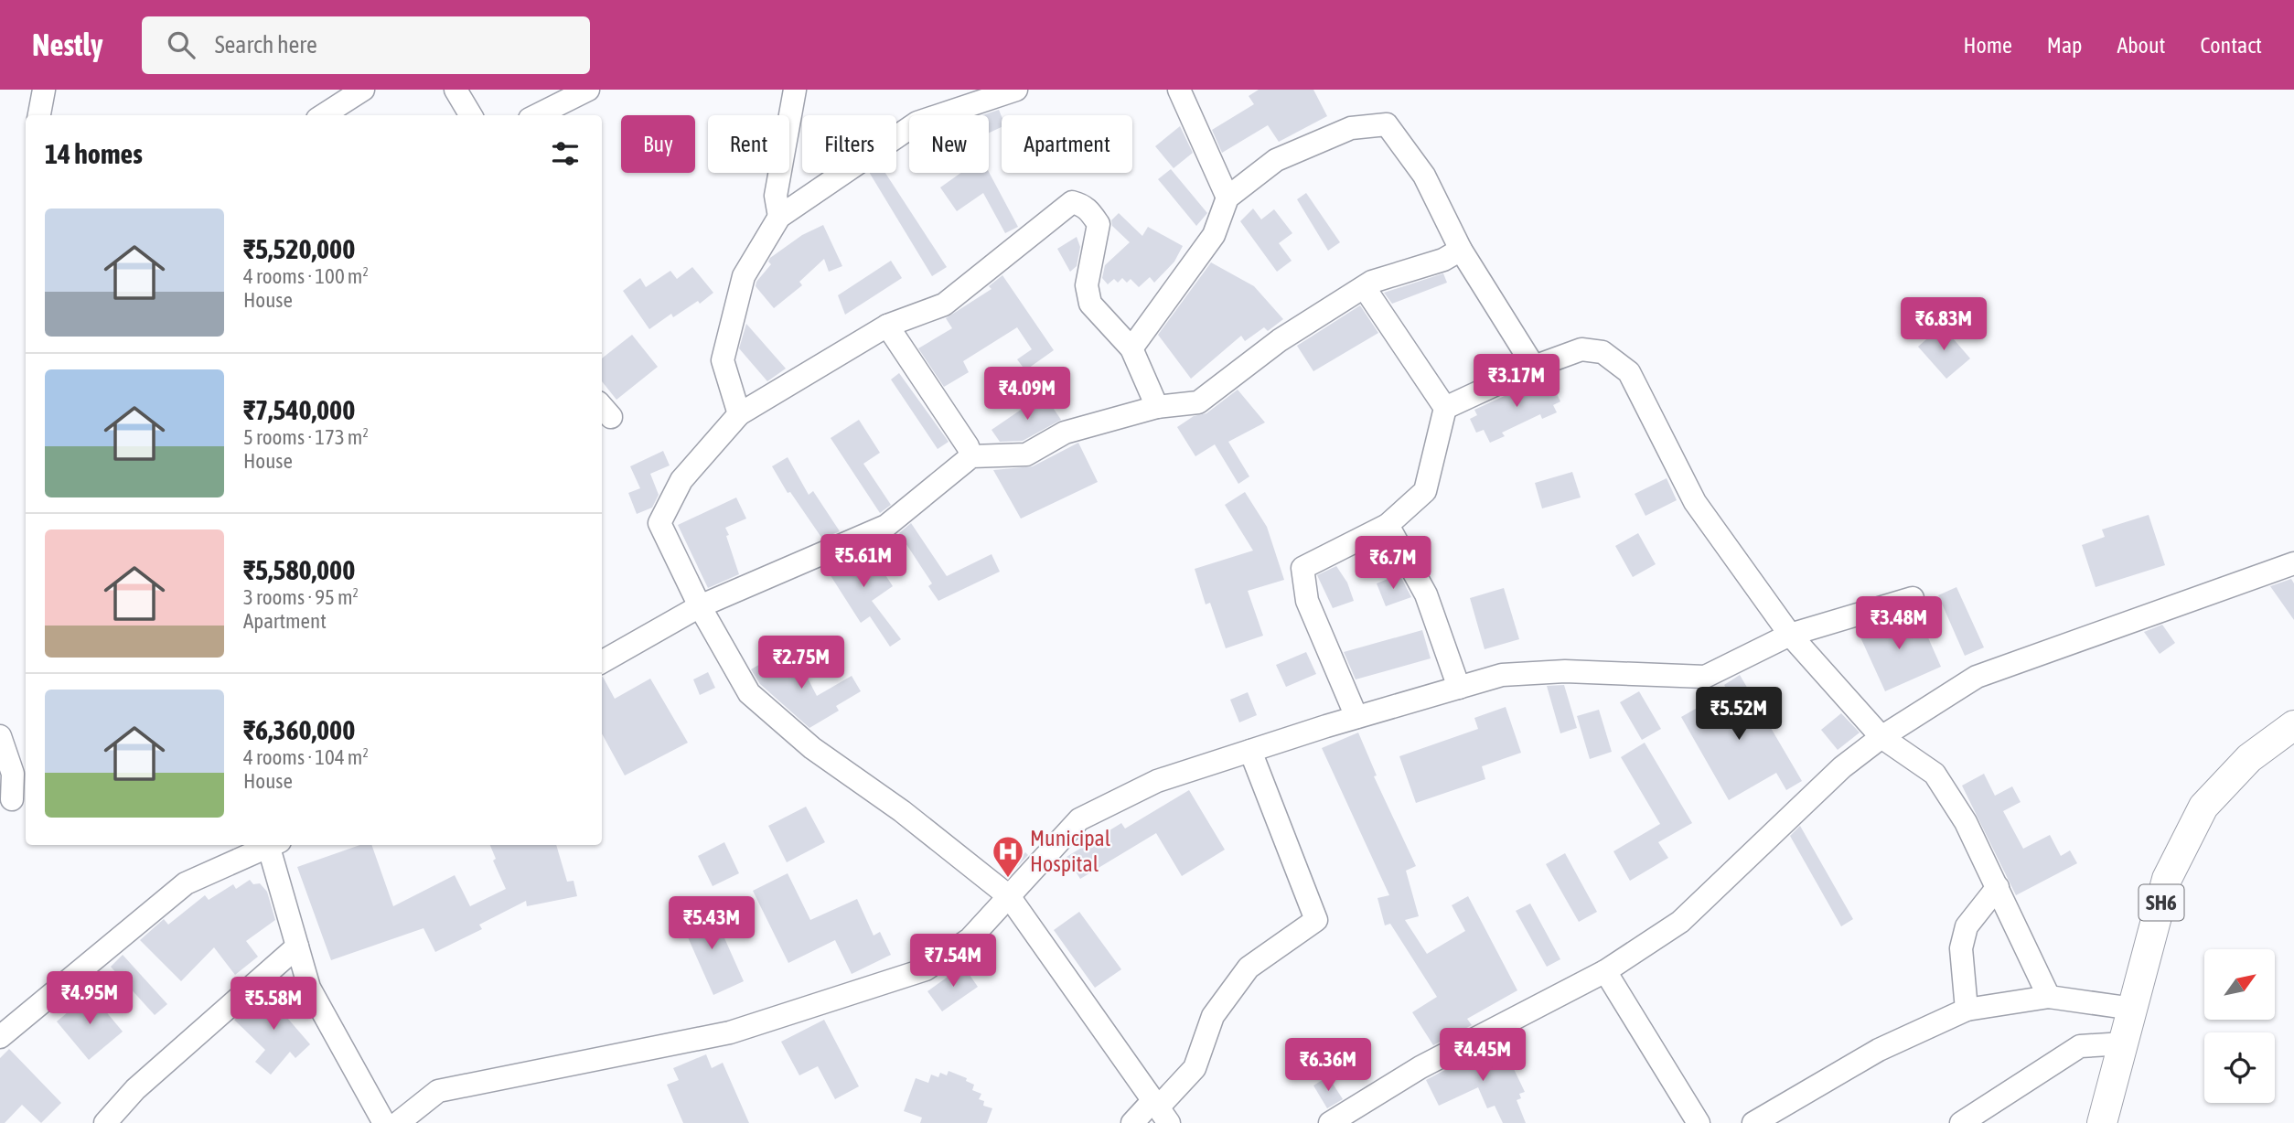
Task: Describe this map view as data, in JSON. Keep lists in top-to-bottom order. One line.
{"streets":{"main road":["SH6"]},"places":{"hospital":["Municipal Hospital"]},"north":"top right","page":{"header":"Nestly","search":"Search here","nav":["Home","Map","About","Contact"],"chip":["Buy","Rent","Filters","New","Apartment"],"heading":"14 homes","list":[{"name":"₹5,520,000","note":"4 rooms · 100 m² · House"},{"name":"₹7,540,000","note":"5 rooms · 173 m² · House"},{"name":"₹5,580,000","note":"3 rooms · 95 m² · Apartment"},{"name":"₹6,360,000","note":"4 rooms · 104 m² · House"}],"price":["₹6.83M","₹3.17M","₹4.09M","₹5.61M","₹6.7M","₹3.48M","₹2.75M","₹5.52M","₹5.43M","₹7.54M","₹4.95M","₹5.58M","₹4.45M","₹6.36M"]}}
